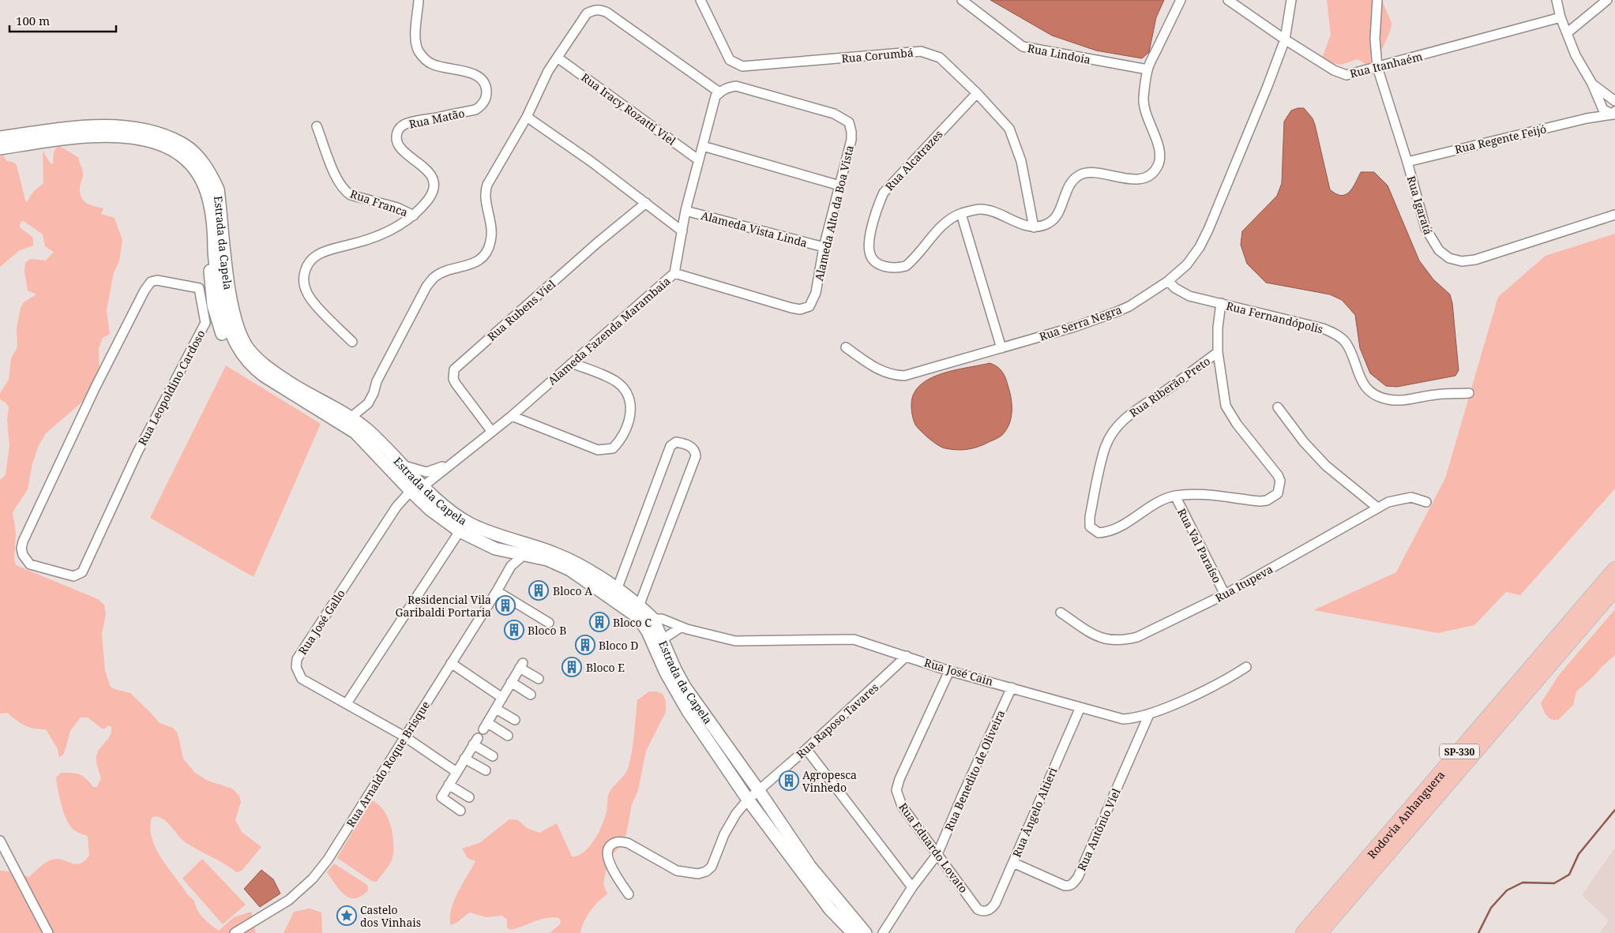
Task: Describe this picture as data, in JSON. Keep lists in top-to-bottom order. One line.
{"streets":{"highway":["SP-330","Rodovia Anhanguera"],"main road":["Estrada da Capela"],"street":["Rua Lindoia","Rua Corumbá","Rua Itanhaém","Rua Iracy Rozatti Viel","Rua Matão","Rua Regente Feijó","Rua Alcatrazes","Rua Franca","Rua Igaratá","Alameda Alto da Boa Vista","Alameda Vista Linda","Rua Rubens Viel","Rua Fernandópolis","Rua Serra Negra","Alameda Fazenda Marambaia","Rua Riberão Preto","Rua Leopoldino Cardoso","Rua Val Paraíso","Rua Itupeva","Rua José Gallo","Rua José Cain","Rua Raposo Tavares","Rua Arnaldo Roque Brisque","Rua Benedito de Oliveira","Rua Ângelo Altieri","Rua Antônio Viel","Rua Eduardo Lovato"]},"crossings":[["Rua Corumbá","Rua Alcatrazes"],["Rua Itanhaém","Rua Igaratá"],["Rua Itanhaém","Rua Serra Negra"],["Rua Iracy Rozatti Viel","Alameda Fazenda Marambaia"],["Rua Matão","Rua Franca"],["Rua Regente Feijó","Rua Igaratá"],["Alameda Alto da Boa Vista","Alameda Vista Linda"],["Alameda Alto da Boa Vista","Alameda Fazenda Marambaia"],["Alameda Vista Linda","Alameda Fazenda Marambaia"],["Estrada da Capela","Alameda Fazenda Marambaia"],["Estrada da Capela","Rua José Gallo"],["Estrada da Capela","Rua José Cain"],["Estrada da Capela","Rua Raposo Tavares"],["Estrada da Capela","Rua Arnaldo Roque Brisque"],["Rua Rubens Viel","Alameda Fazenda Marambaia"],["Rua Fernandópolis","Rua Serra Negra"],["Rua Fernandópolis","Rua Riberão Preto"],["Rua Riberão Preto","Rua Val Paraíso"],["Rua Val Paraíso","Rua Itupeva"],["Rua José Gallo","Rua Arnaldo Roque Brisque"],["Rua José Cain","Rua Raposo Tavares"],["Rua José Cain","Rua Benedito de Oliveira"],["Rua José Cain","Rua Ângelo Altieri"],["Rua José Cain","Rua Antônio Viel"],["Rua José Cain","Rua Eduardo Lovato"],["Rua Benedito de Oliveira","Rua Eduardo Lovato"],["Rua Ângelo Altieri","Rua Antônio Viel"],["Rua Ângelo Altieri","Rua Eduardo Lovato"]],"places":{"building":["Bloco A","Residencial Vila Garibaldi Portaria","Bloco C","Bloco B","Bloco D","Bloco E","Agropesca Vinhedo"],"place":["Castelo dos Vinhais"]},"scale_bar":"100 m"}
